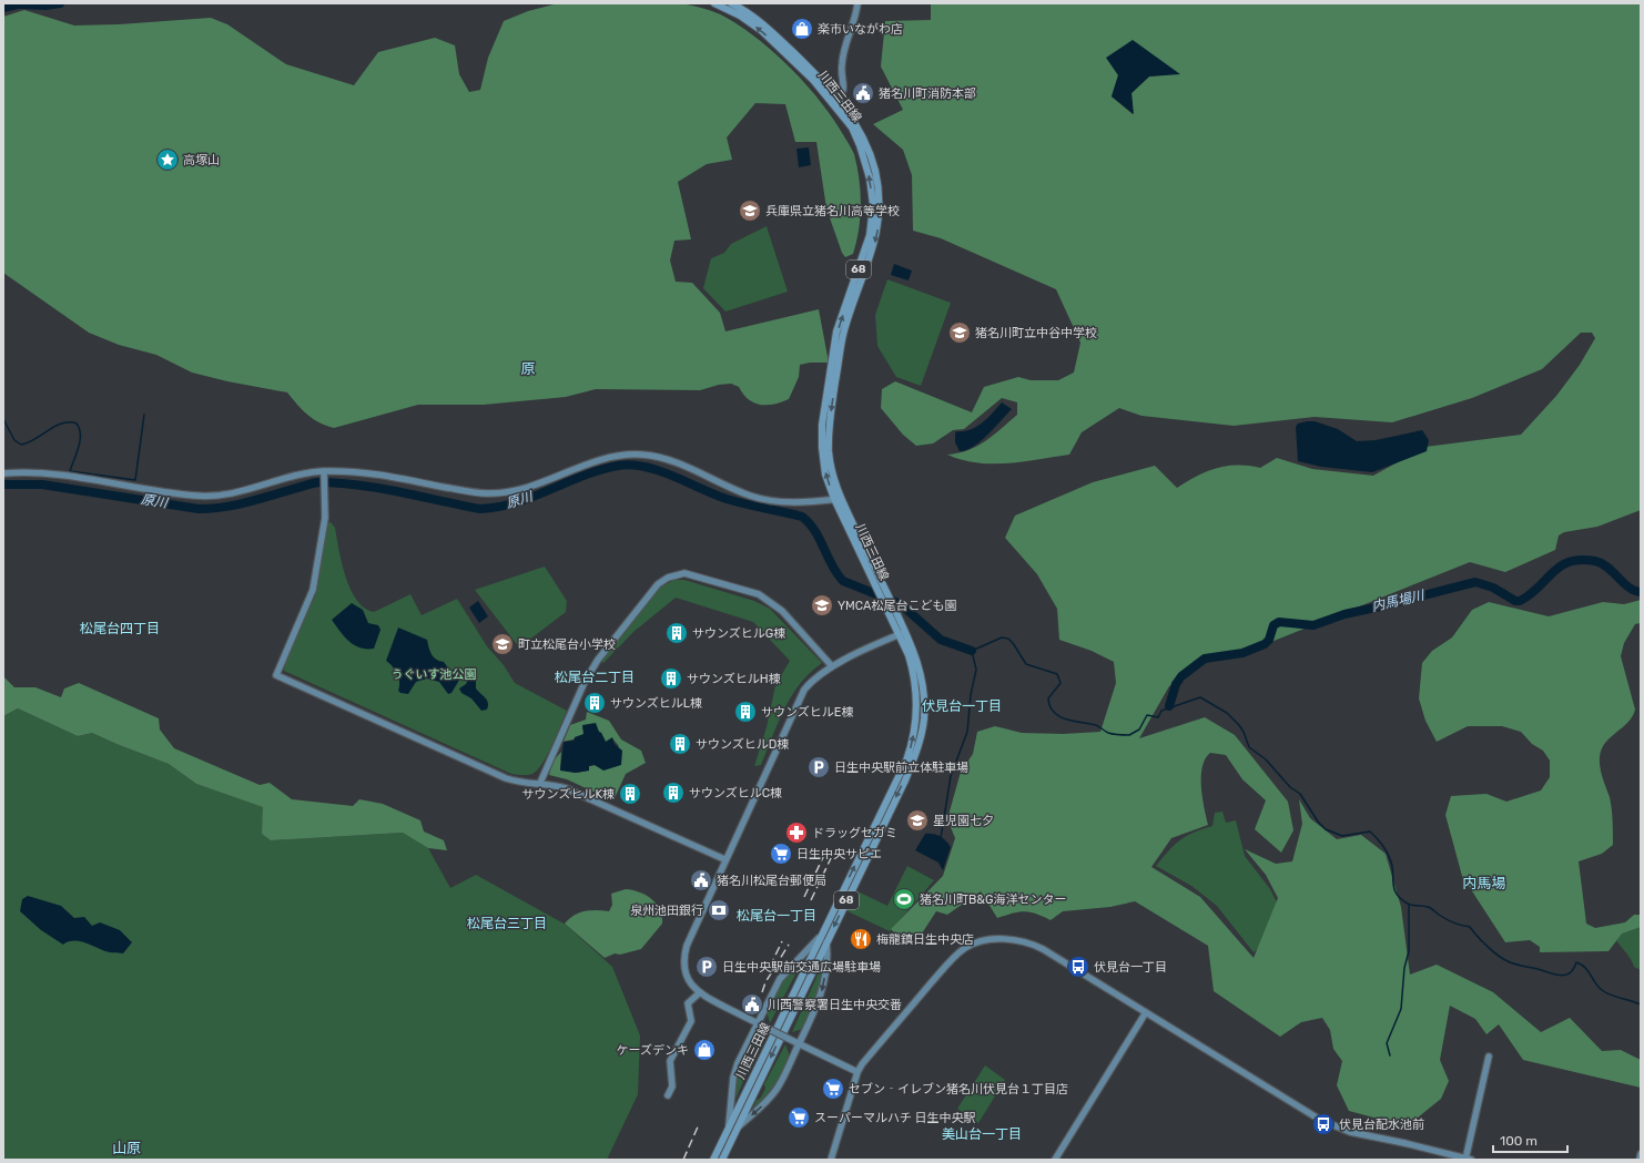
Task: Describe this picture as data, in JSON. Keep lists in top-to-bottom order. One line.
{"streets":{"main road":["川西三田線","68"]},"districts":["原","松尾台四丁目","松尾台二丁目","伏見台一丁目","内馬場","松尾台一丁目","松尾台三丁目","美山台一丁目","山原"],"water":["原川","内馬場川"],"parks":["うぐいす池公園"],"places":{"shop":["楽市いながわ店","ケーズデンキ"],"public building":["猪名川町消防本部","猪名川松尾台郵便局","川西警察署日生中央交番"],"place":["高塚山"],"school or university":["兵庫県立猪名川高等学校","猪名川町立中谷中学校","YMCA松尾台こども園","町立松尾台小学校","星児園七夕"],"building":["サウンズヒルG棟","サウンズヒルH棟","サウンズヒルL棟","サウンズヒルE棟","サウンズヒルD棟","サウンズヒルC棟","サウンズヒルK棟"],"parking":["日生中央駅前立体駐車場","日生中央駅前交通広場駐車場"],"pharmacy":["ドラッグセガミ"],"supermarket":["日生中央サピエ","セブン‐イレブン猪名川伏見台１丁目店","スーパーマルハチ 日生中央駅"],"sports":["猪名川町B&G海洋センター"],"bank":["泉州池田銀行"],"restaurant":["梅龍鎮日生中央店"],"bus stop":["伏見台一丁目","伏見台配水池前"]},"scale_bar":"100 m"}
